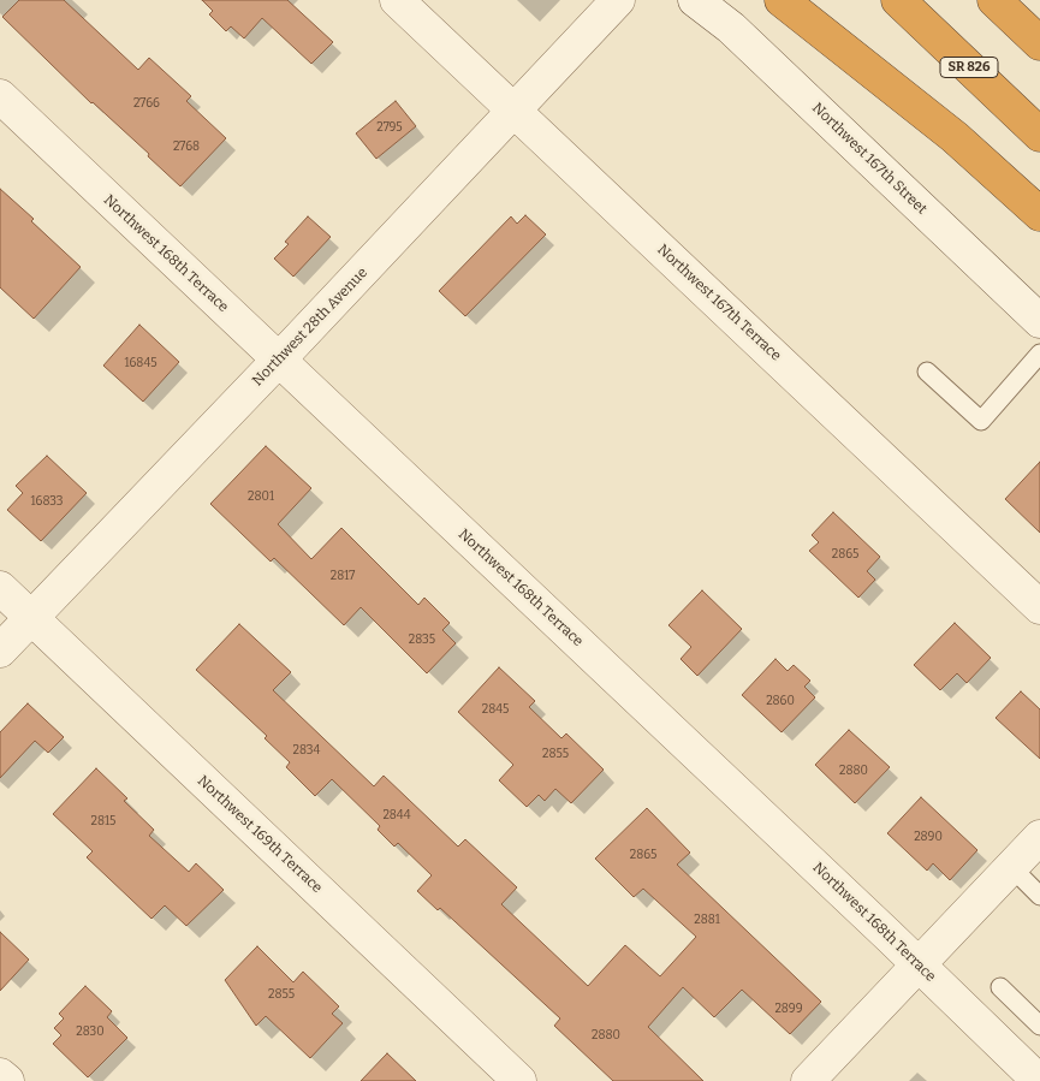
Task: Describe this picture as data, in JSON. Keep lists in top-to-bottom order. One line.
{"streets":{"highway":["SR 826"],"street":["Northwest 167th Street","Northwest 168th Terrace","Northwest 167th Terrace","Northwest 28th Avenue","Northwest 169th Terrace"]},"crossings":[["Northwest 168th Terrace","Northwest 28th Avenue"],["Northwest 167th Terrace","Northwest 28th Avenue"],["Northwest 28th Avenue","Northwest 169th Terrace"]],"house_numbers":["2766","2795","2768","16845","2801","16833","2865","2817","2835","2860","2845","2834","2855","2880","2844","2815","2890","2865","2881","2855","2899","2830","2880"]}
